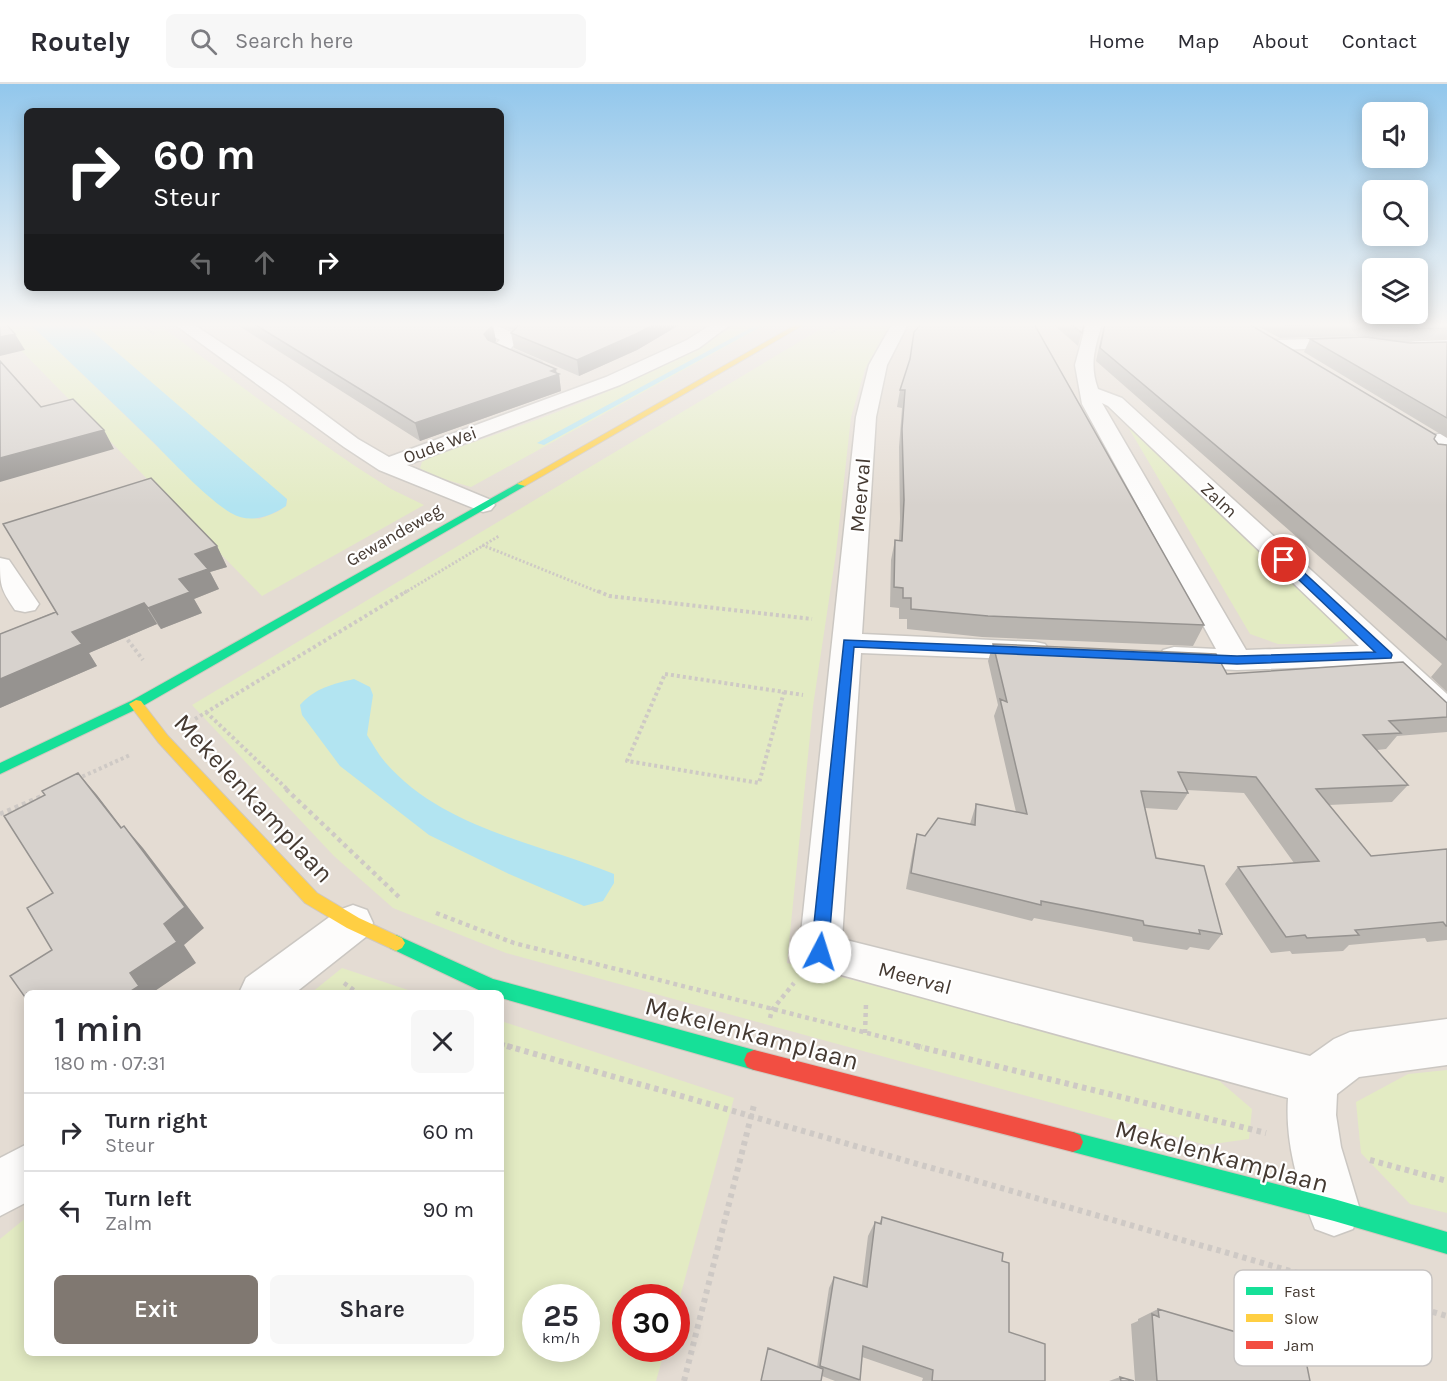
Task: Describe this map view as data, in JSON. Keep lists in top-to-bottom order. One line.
{"streets":{"street":["Oude Wei","Meerval","Zalm","Gewandeweg","Mekelenkamplaan"]},"crossings":[["Gewandeweg","Mekelenkamplaan"]],"legend":["Fast","Slow","Jam"],"page":{"header":"Routely","search":"Search here","nav":["Home","Map","About","Contact"],"turn":["60 m","Steur"],"heading":["1 min","180 m · 07:31"],"list":[{"name":"Turn right","note":"Steur","value":"60 m"},{"name":"Turn left","note":"Zalm","value":"90 m"}],"buttons":["Exit","Share"],"speed":"25 km/h","limit":"30"}}
